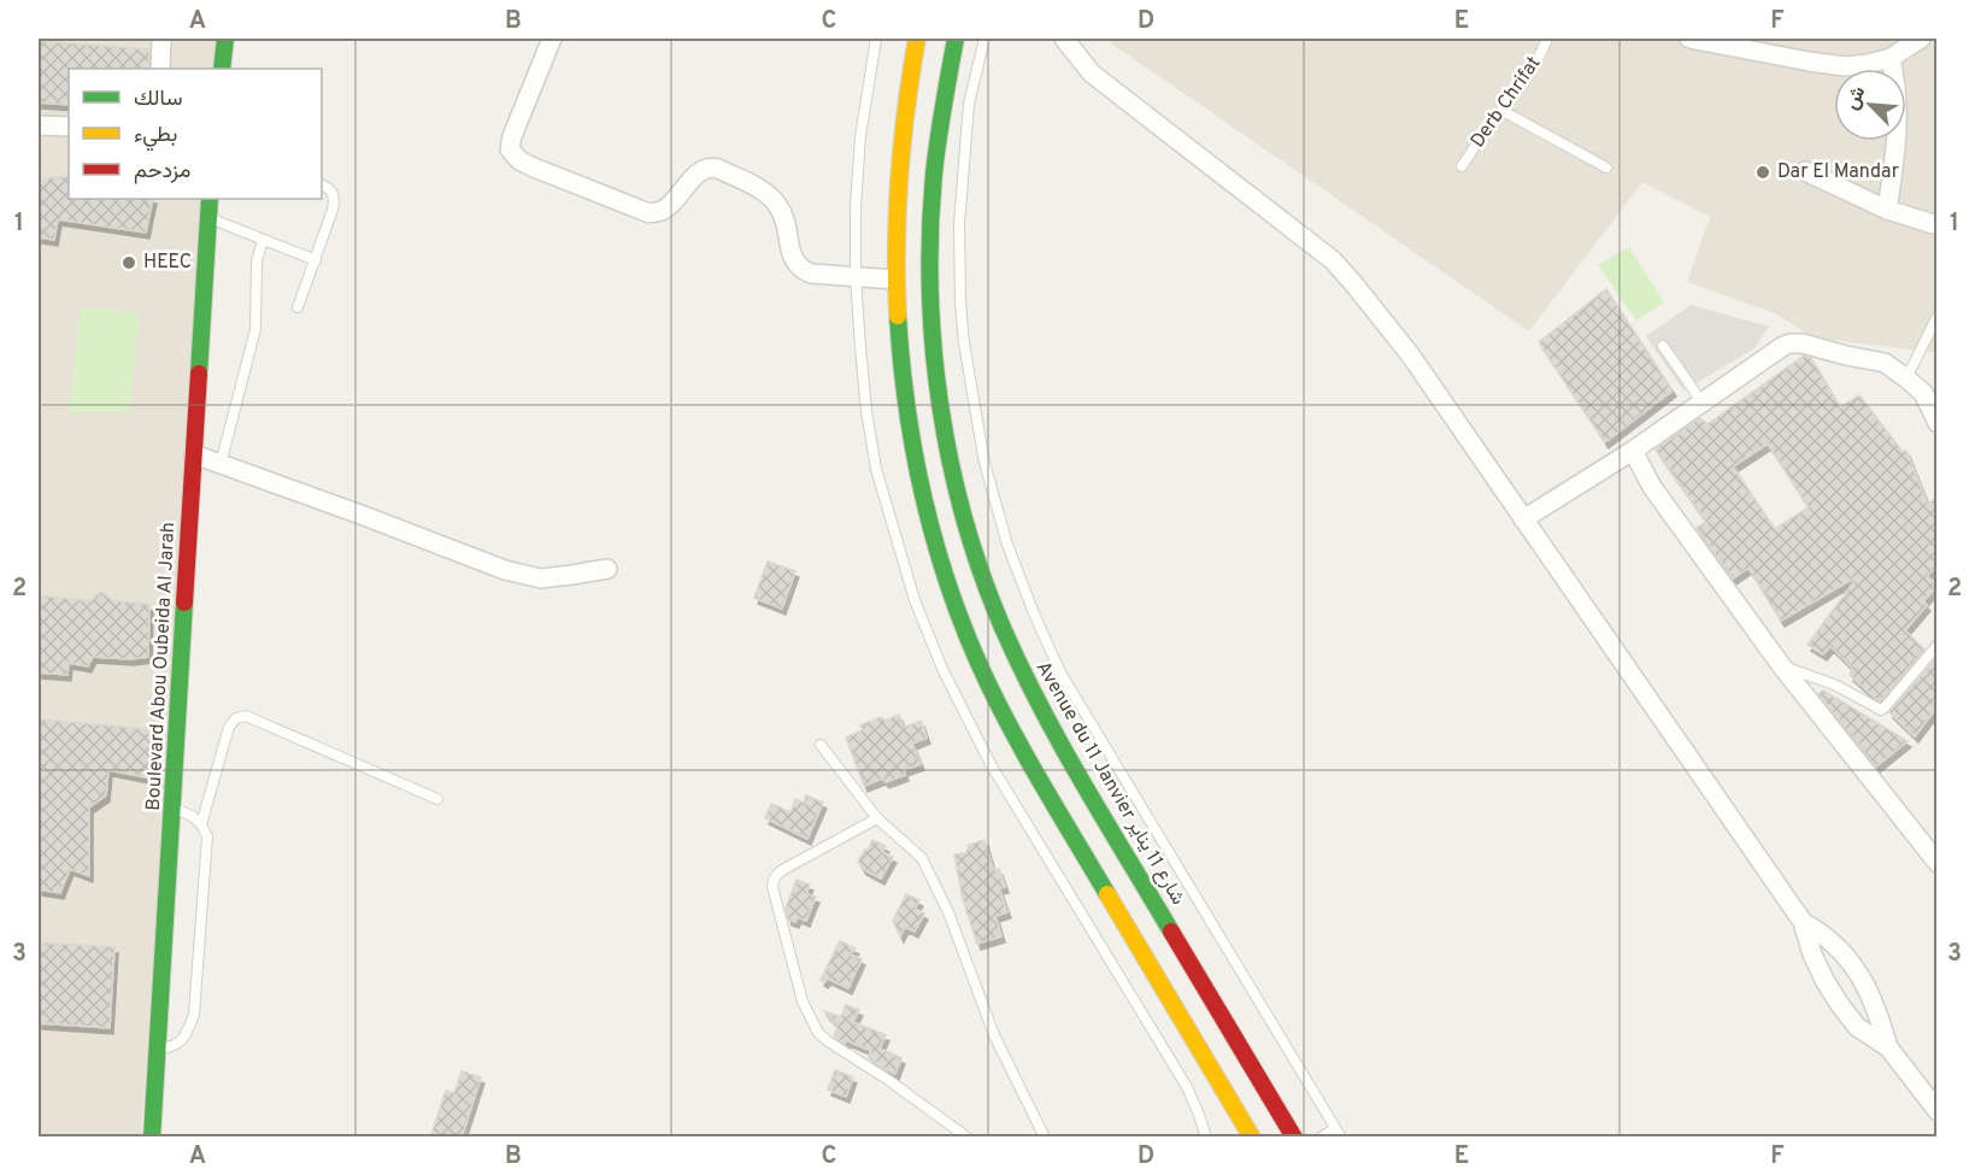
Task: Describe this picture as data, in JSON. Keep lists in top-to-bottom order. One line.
{"streets":{"main road":["Boulevard Abou Oubeida Al Jarah","Avenue du 11 Janvier شارع 11 يناير"],"lane":["Derb Chrifat"]},"places":["Dar El Mandar","HEEC"],"legend":["سالك","بطيء","مزدحم"],"north":"top left","grid":{"columns":["A","B","C","D","E","F"],"rows":["1","2","3"]}}
